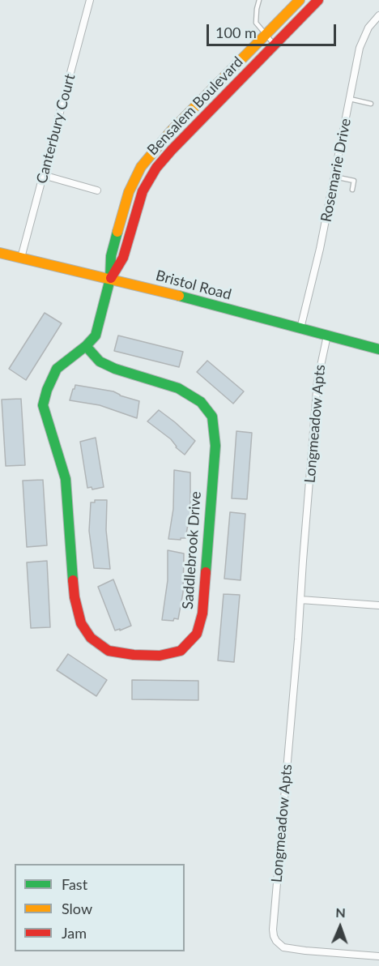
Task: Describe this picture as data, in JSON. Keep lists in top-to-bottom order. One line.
{"streets":{"street":["Bensalem Boulevard","Canterbury Court","Rosemarie Drive","Bristol Road","Longmeadow Apts","Saddlebrook Drive"]},"crossings":[["Bensalem Boulevard","Bristol Road"],["Bensalem Boulevard","Saddlebrook Drive"],["Canterbury Court","Bristol Road"],["Rosemarie Drive","Bristol Road"],["Bristol Road","Longmeadow Apts"],["Bristol Road","Saddlebrook Drive"]],"legend":["Fast","Slow","Jam"],"scale_bar":"100 m","north":"top"}
